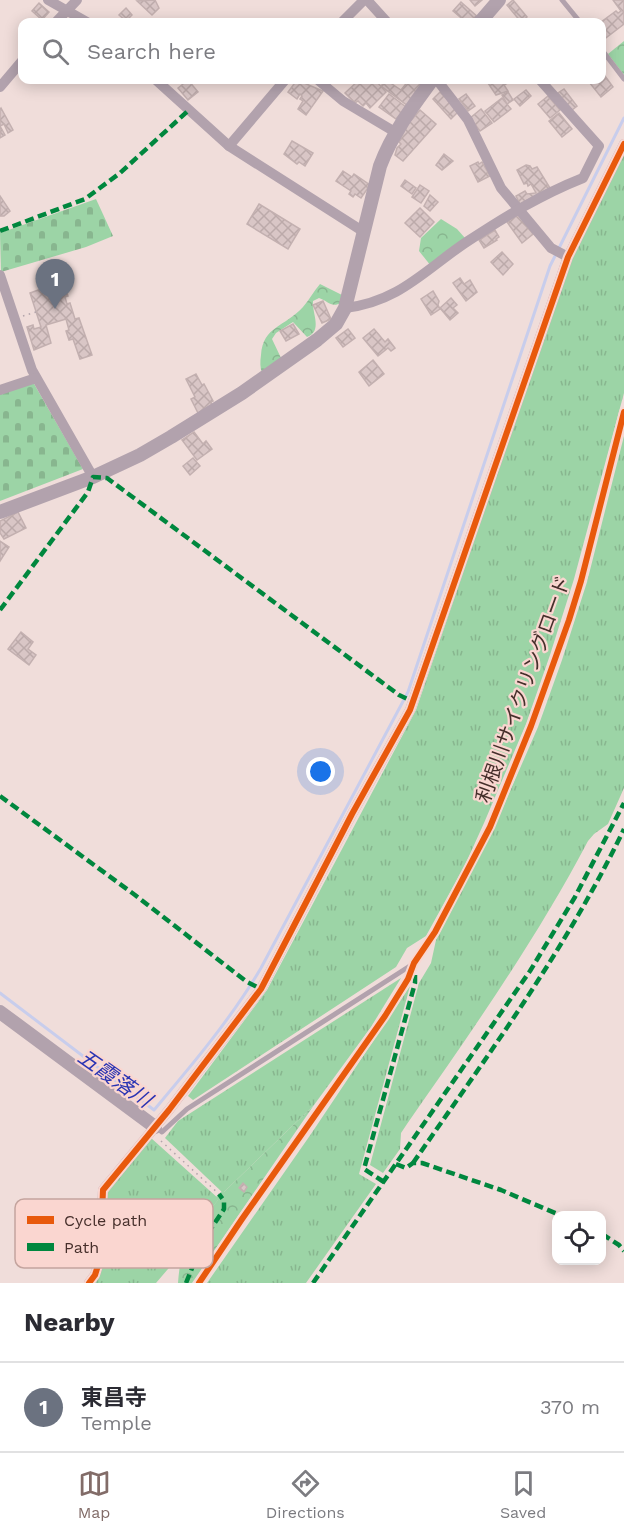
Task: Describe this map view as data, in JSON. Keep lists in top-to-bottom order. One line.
{"streets":{"cycle path":["利根川サイクリングロード"]},"water":["五霞落川"],"legend":["Cycle path","Path"],"page":{"search":"Search here","pins":"1","heading":"Nearby","list":[{"mark":"1","name":"東昌寺","note":"Temple","value":"370 m"}],"nav":["Map","Directions","Saved"]}}
